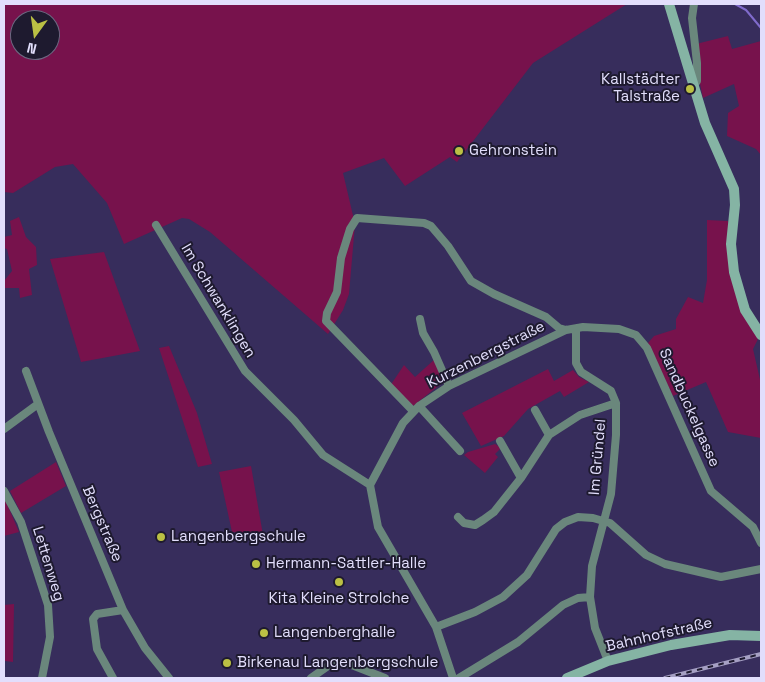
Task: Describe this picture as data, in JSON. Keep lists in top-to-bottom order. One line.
{"streets":{"main road":["Bahnhofstraße"],"street":["Im Schwanklingen","Kurzenbergstraße","Sandbuckelgasse","Im Gründel","Bergstraße","Lettenweg"]},"crossings":[["Im Schwanklingen","Kurzenbergstraße"],["Kurzenbergstraße","Sandbuckelgasse"],["Sandbuckelgasse","Im Gründel"],["Im Gründel","Bahnhofstraße"]],"places":["Kallstädter Talstraße","Gehronstein","Langenbergschule","Hermann-Sattler-Halle","Kita Kleine Strolche","Langenberghalle","Birkenau Langenbergschule"],"north":"bottom"}
